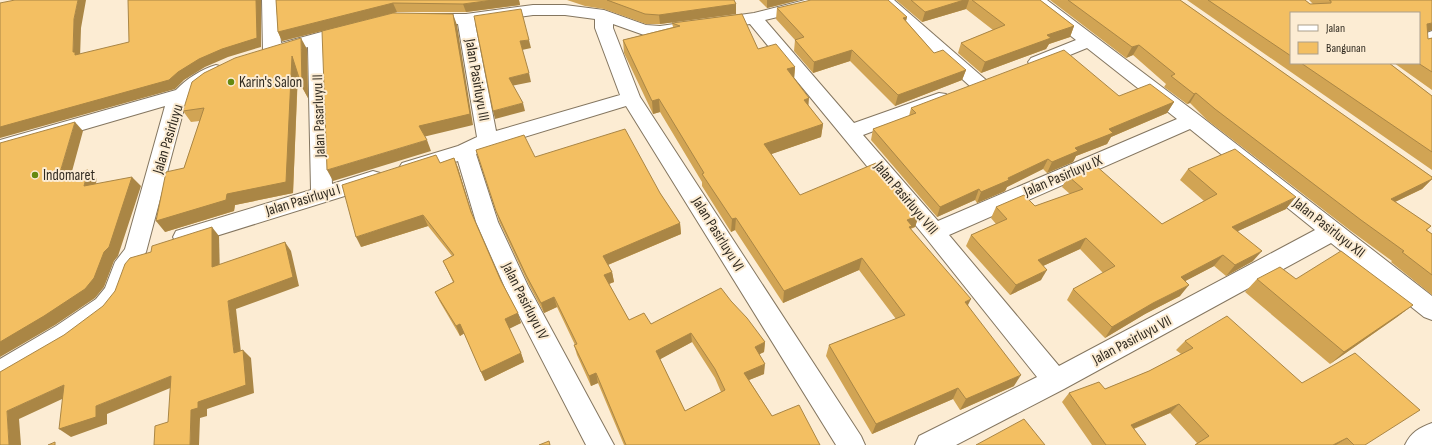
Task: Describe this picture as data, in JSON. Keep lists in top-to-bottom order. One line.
{"streets":{"street":["Jalan Pasirluyu III","Jalan Pasarluyu II","Jalan Pasirluyu","Jalan Pasirluyu IX","Jalan Pasirluyu VIII","Jalan Pasirluyu I","Jalan Pasirluyu XII","Jalan Pasirluyu VI","Jalan Pasirluyu IV","Jalan Pasirluyu VII"]},"crossings":[["Jalan Pasirluyu III","Jalan Pasirluyu I"],["Jalan Pasarluyu II","Jalan Pasirluyu I"],["Jalan Pasirluyu","Jalan Pasirluyu I"],["Jalan Pasirluyu IX","Jalan Pasirluyu VIII"],["Jalan Pasirluyu IX","Jalan Pasirluyu XII"],["Jalan Pasirluyu VIII","Jalan Pasirluyu VII"],["Jalan Pasirluyu I","Jalan Pasirluyu VI"],["Jalan Pasirluyu I","Jalan Pasirluyu IV"],["Jalan Pasirluyu XII","Jalan Pasirluyu VII"]],"places":["Karin's Salon","Indomaret"],"legend":["Jalan","Bangunan"]}
